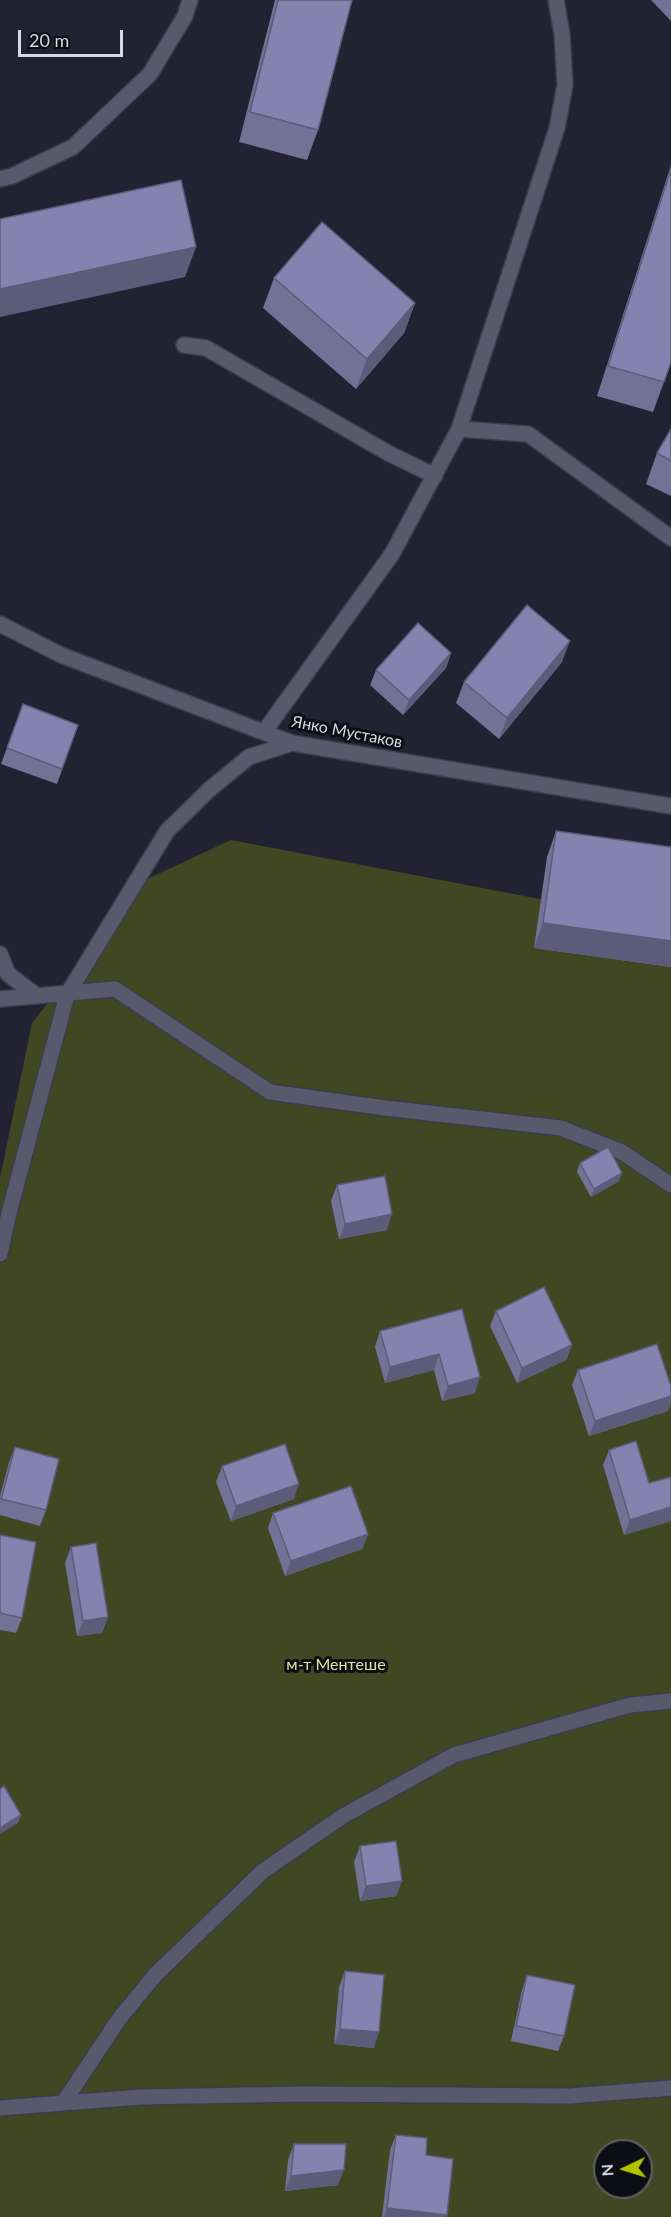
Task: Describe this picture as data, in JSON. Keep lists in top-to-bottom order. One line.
{"streets":{"street":["Янко Мустаков"]},"parks":["м-т Ментeше"],"scale_bar":"20 m","north":"left"}
